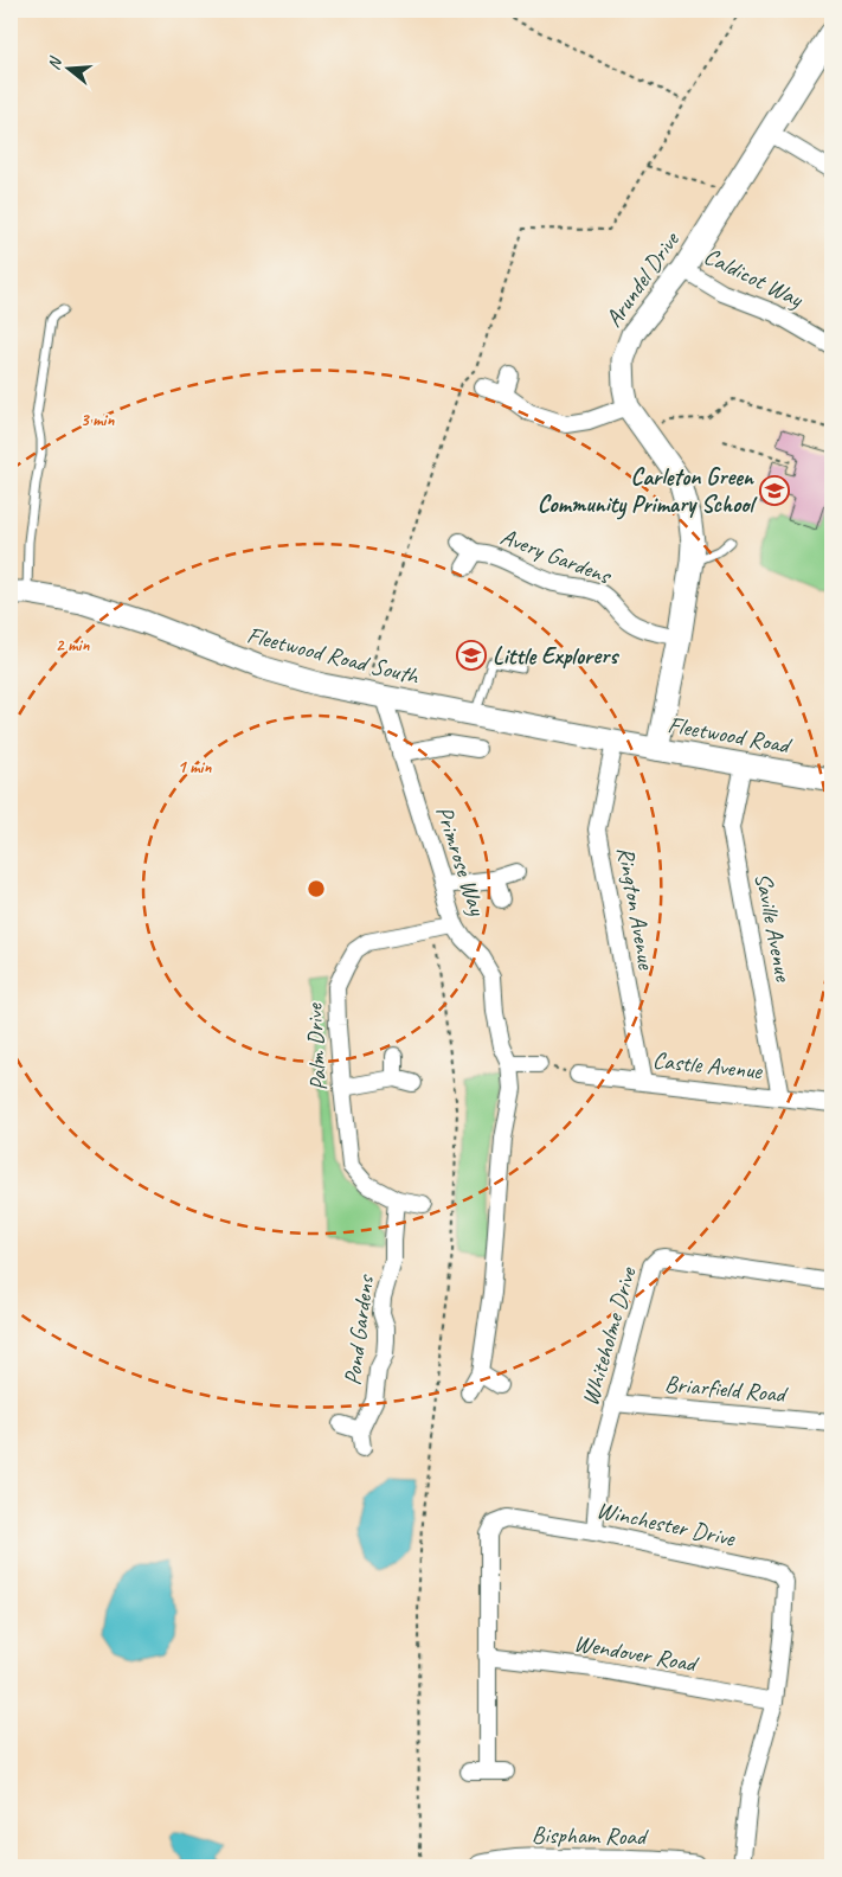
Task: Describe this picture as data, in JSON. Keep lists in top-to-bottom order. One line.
{"streets":{"street":["Caldicot Way","Arundel Drive","Avery Gardens","Fleetwood Road South","Fleetwood Road","Primrose Way","Rington Avenue","Saville Avenue","Palm Drive","Castle Avenue","Pond Gardens","Whiteholme Drive","Briarfield Road","Winchester Drive","Wendover Road","Bispham Road"]},"crossings":[["Caldicot Way","Arundel Drive"],["Arundel Drive","Avery Gardens"],["Arundel Drive","Fleetwood Road"],["Fleetwood Road South","Fleetwood Road"],["Fleetwood Road South","Primrose Way"],["Fleetwood Road South","Rington Avenue"],["Fleetwood Road","Rington Avenue"],["Fleetwood Road","Saville Avenue"],["Primrose Way","Palm Drive"],["Rington Avenue","Castle Avenue"],["Saville Avenue","Castle Avenue"],["Palm Drive","Pond Gardens"],["Whiteholme Drive","Briarfield Road"],["Whiteholme Drive","Winchester Drive"],["Winchester Drive","Wendover Road"]],"places":{"school or university":["Carleton Green Community Primary School","Little Explorers"]},"north":"left","rings":["3 min","2 min","1 min"]}
